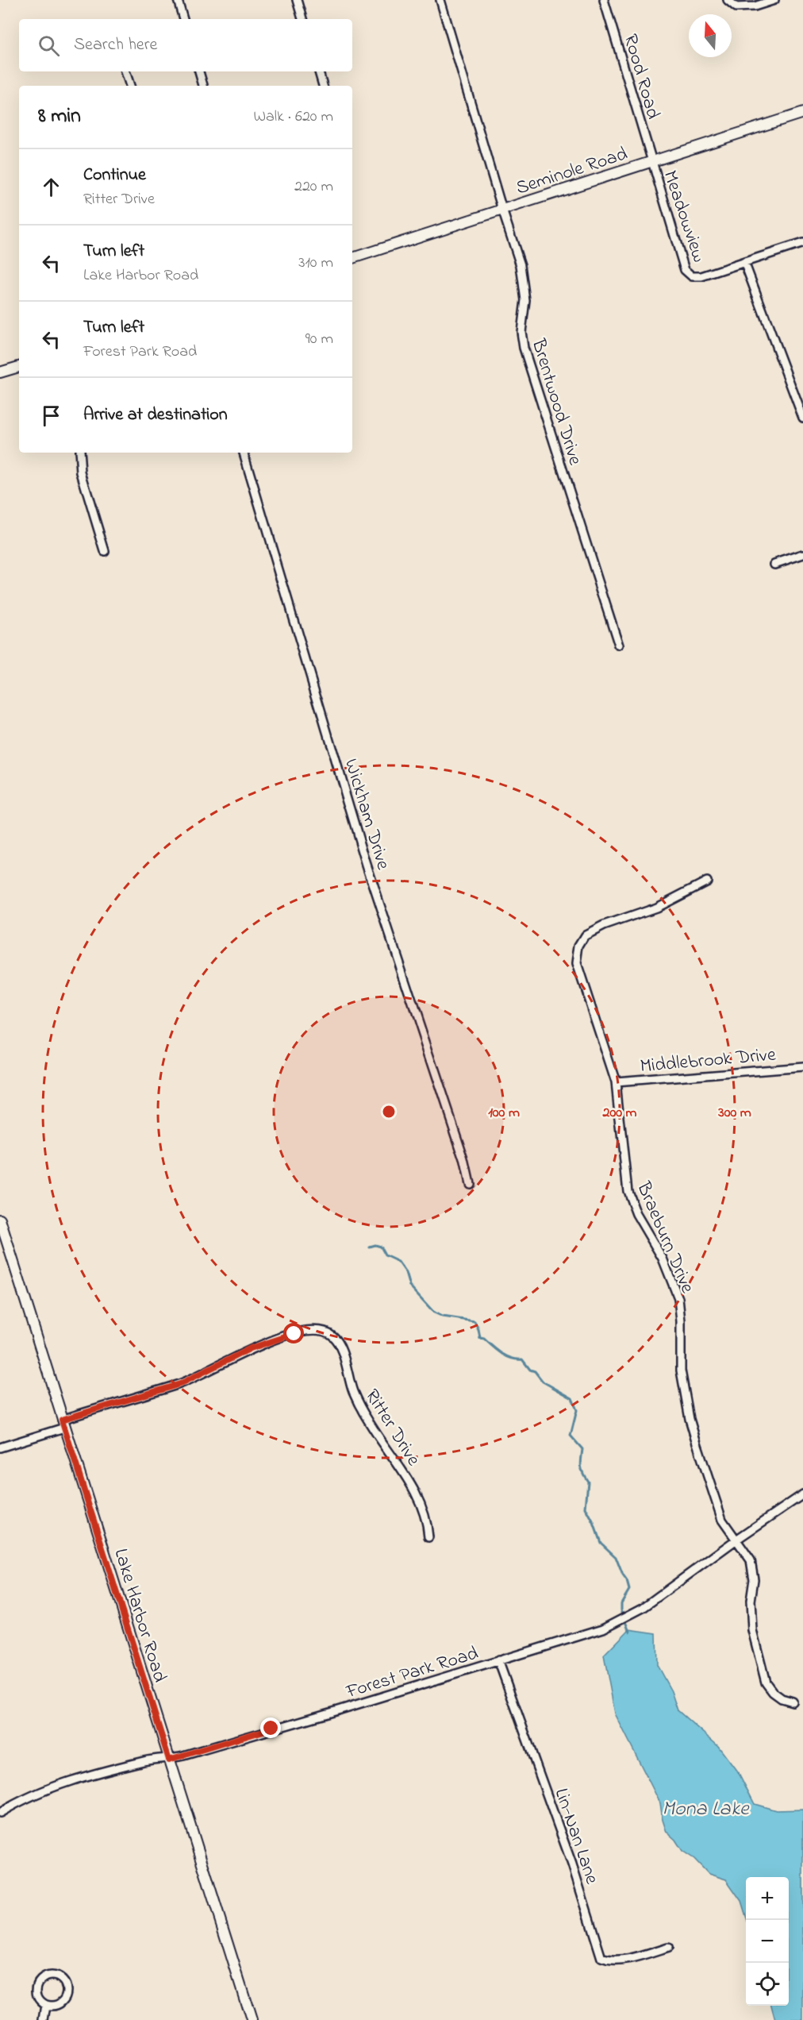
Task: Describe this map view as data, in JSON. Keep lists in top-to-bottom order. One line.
{"streets":{"street":["Rood Road","Seminole Road","Meadowview","Brentwood Drive","Wickham Drive","Middlebrook Drive","Braeburn Drive","Ritter Drive","Lake Harbor Road","Forest Park Road","Lin-Nan Lane"]},"crossings":[["Rood Road","Seminole Road"],["Rood Road","Meadowview"],["Seminole Road","Meadowview"],["Seminole Road","Brentwood Drive"],["Middlebrook Drive","Braeburn Drive"],["Braeburn Drive","Forest Park Road"],["Ritter Drive","Lake Harbor Road"],["Lake Harbor Road","Forest Park Road"],["Forest Park Road","Lin-Nan Lane"]],"water":["Mona Lake"],"north":"top","page":{"search":"Search here","heading":["8 min","Walk · 620 m"],"list":[["Continue","Ritter Drive","220 m"],["Turn left","Lake Harbor Road","310 m"],["Turn left","Forest Park Road","90 m"],"Arrive at destination"],"map_buttons":["+","−"]},"rings":["100 m","200 m","300 m"]}
